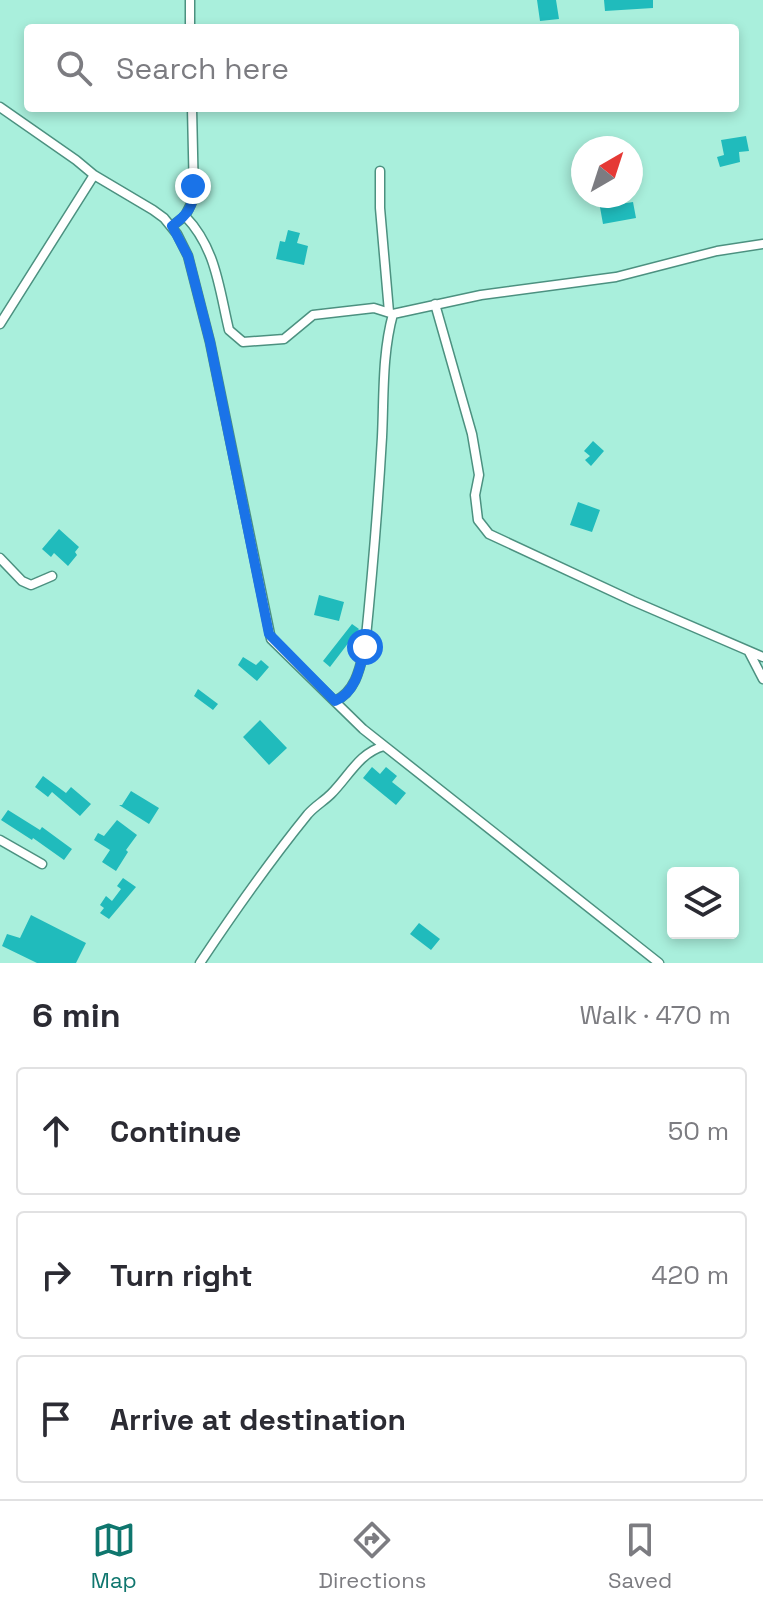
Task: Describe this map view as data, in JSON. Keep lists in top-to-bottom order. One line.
{"north":"top right","page":{"search":"Search here","heading":["6 min","Walk · 470 m"],"list":[["Continue","50 m"],["Turn right","420 m"],"Arrive at destination"],"nav":["Map","Directions","Saved"]}}
